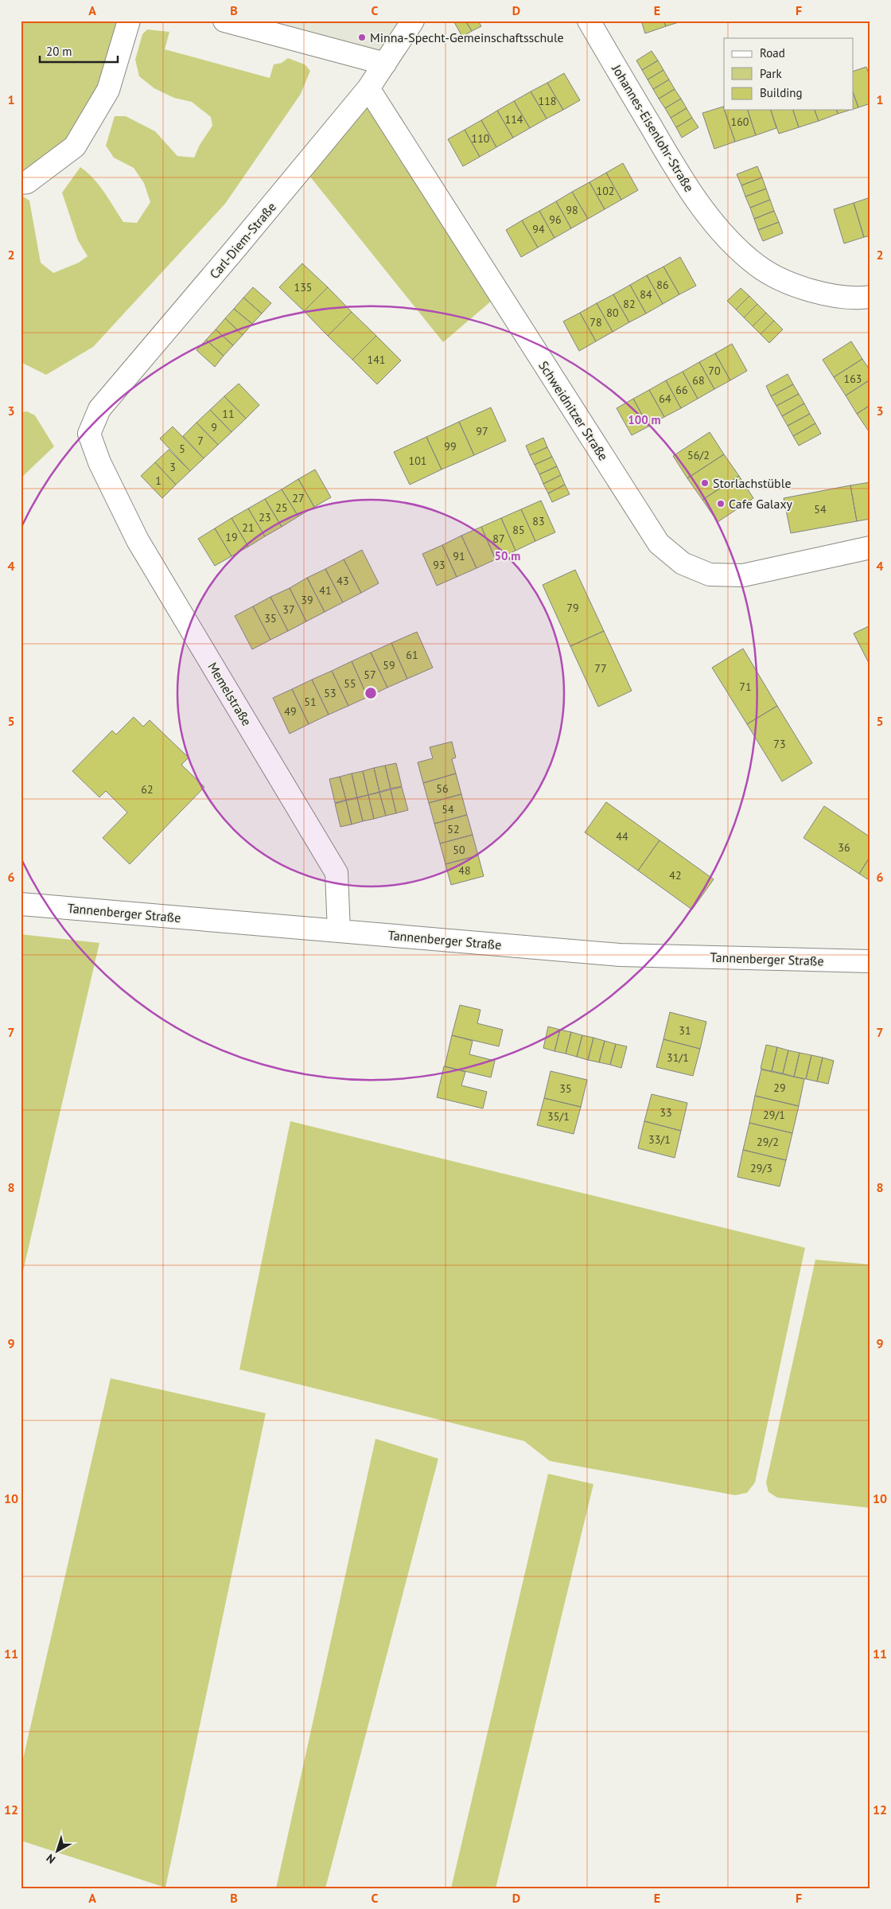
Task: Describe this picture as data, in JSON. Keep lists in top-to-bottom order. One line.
{"streets":{"street":["Johannes-Eisenlohr-Straße","Carl-Diem-Straße","Schweidnitzer Straße","Memelstraße","Tannenberger Straße"]},"crossings":[["Carl-Diem-Straße","Schweidnitzer Straße"],["Carl-Diem-Straße","Memelstraße"],["Memelstraße","Tannenberger Straße"]],"places":["Minna-Specht-Gemeinschaftsschule","Storlachstüble","Cafe Galaxy"],"house_numbers":["118","114","160","110","102","98","96","94","86","135","84","82","80","78","141","70","163","68","66","64","11","9","97","7","99","5","56/2","101","3","1","27","25","54","23","83","21","85","19","87","91","93","43","41","39","79","37","35","61","59","77","57","55","71","53","51","49","73","56","62","54","52","44","36","50","48","42","31","31/1","29","35","33","29/1","35/1","33/1","29/2","29/3"],"legend":["Road","Park","Building"],"scale_bar":"20 m","north":"bottom left","grid":{"columns":["A","B","C","D","E","F"],"rows":["1","2","3","4","5","6","7","8","9","10","11","12"]},"rings":["100 m","50 m"]}
